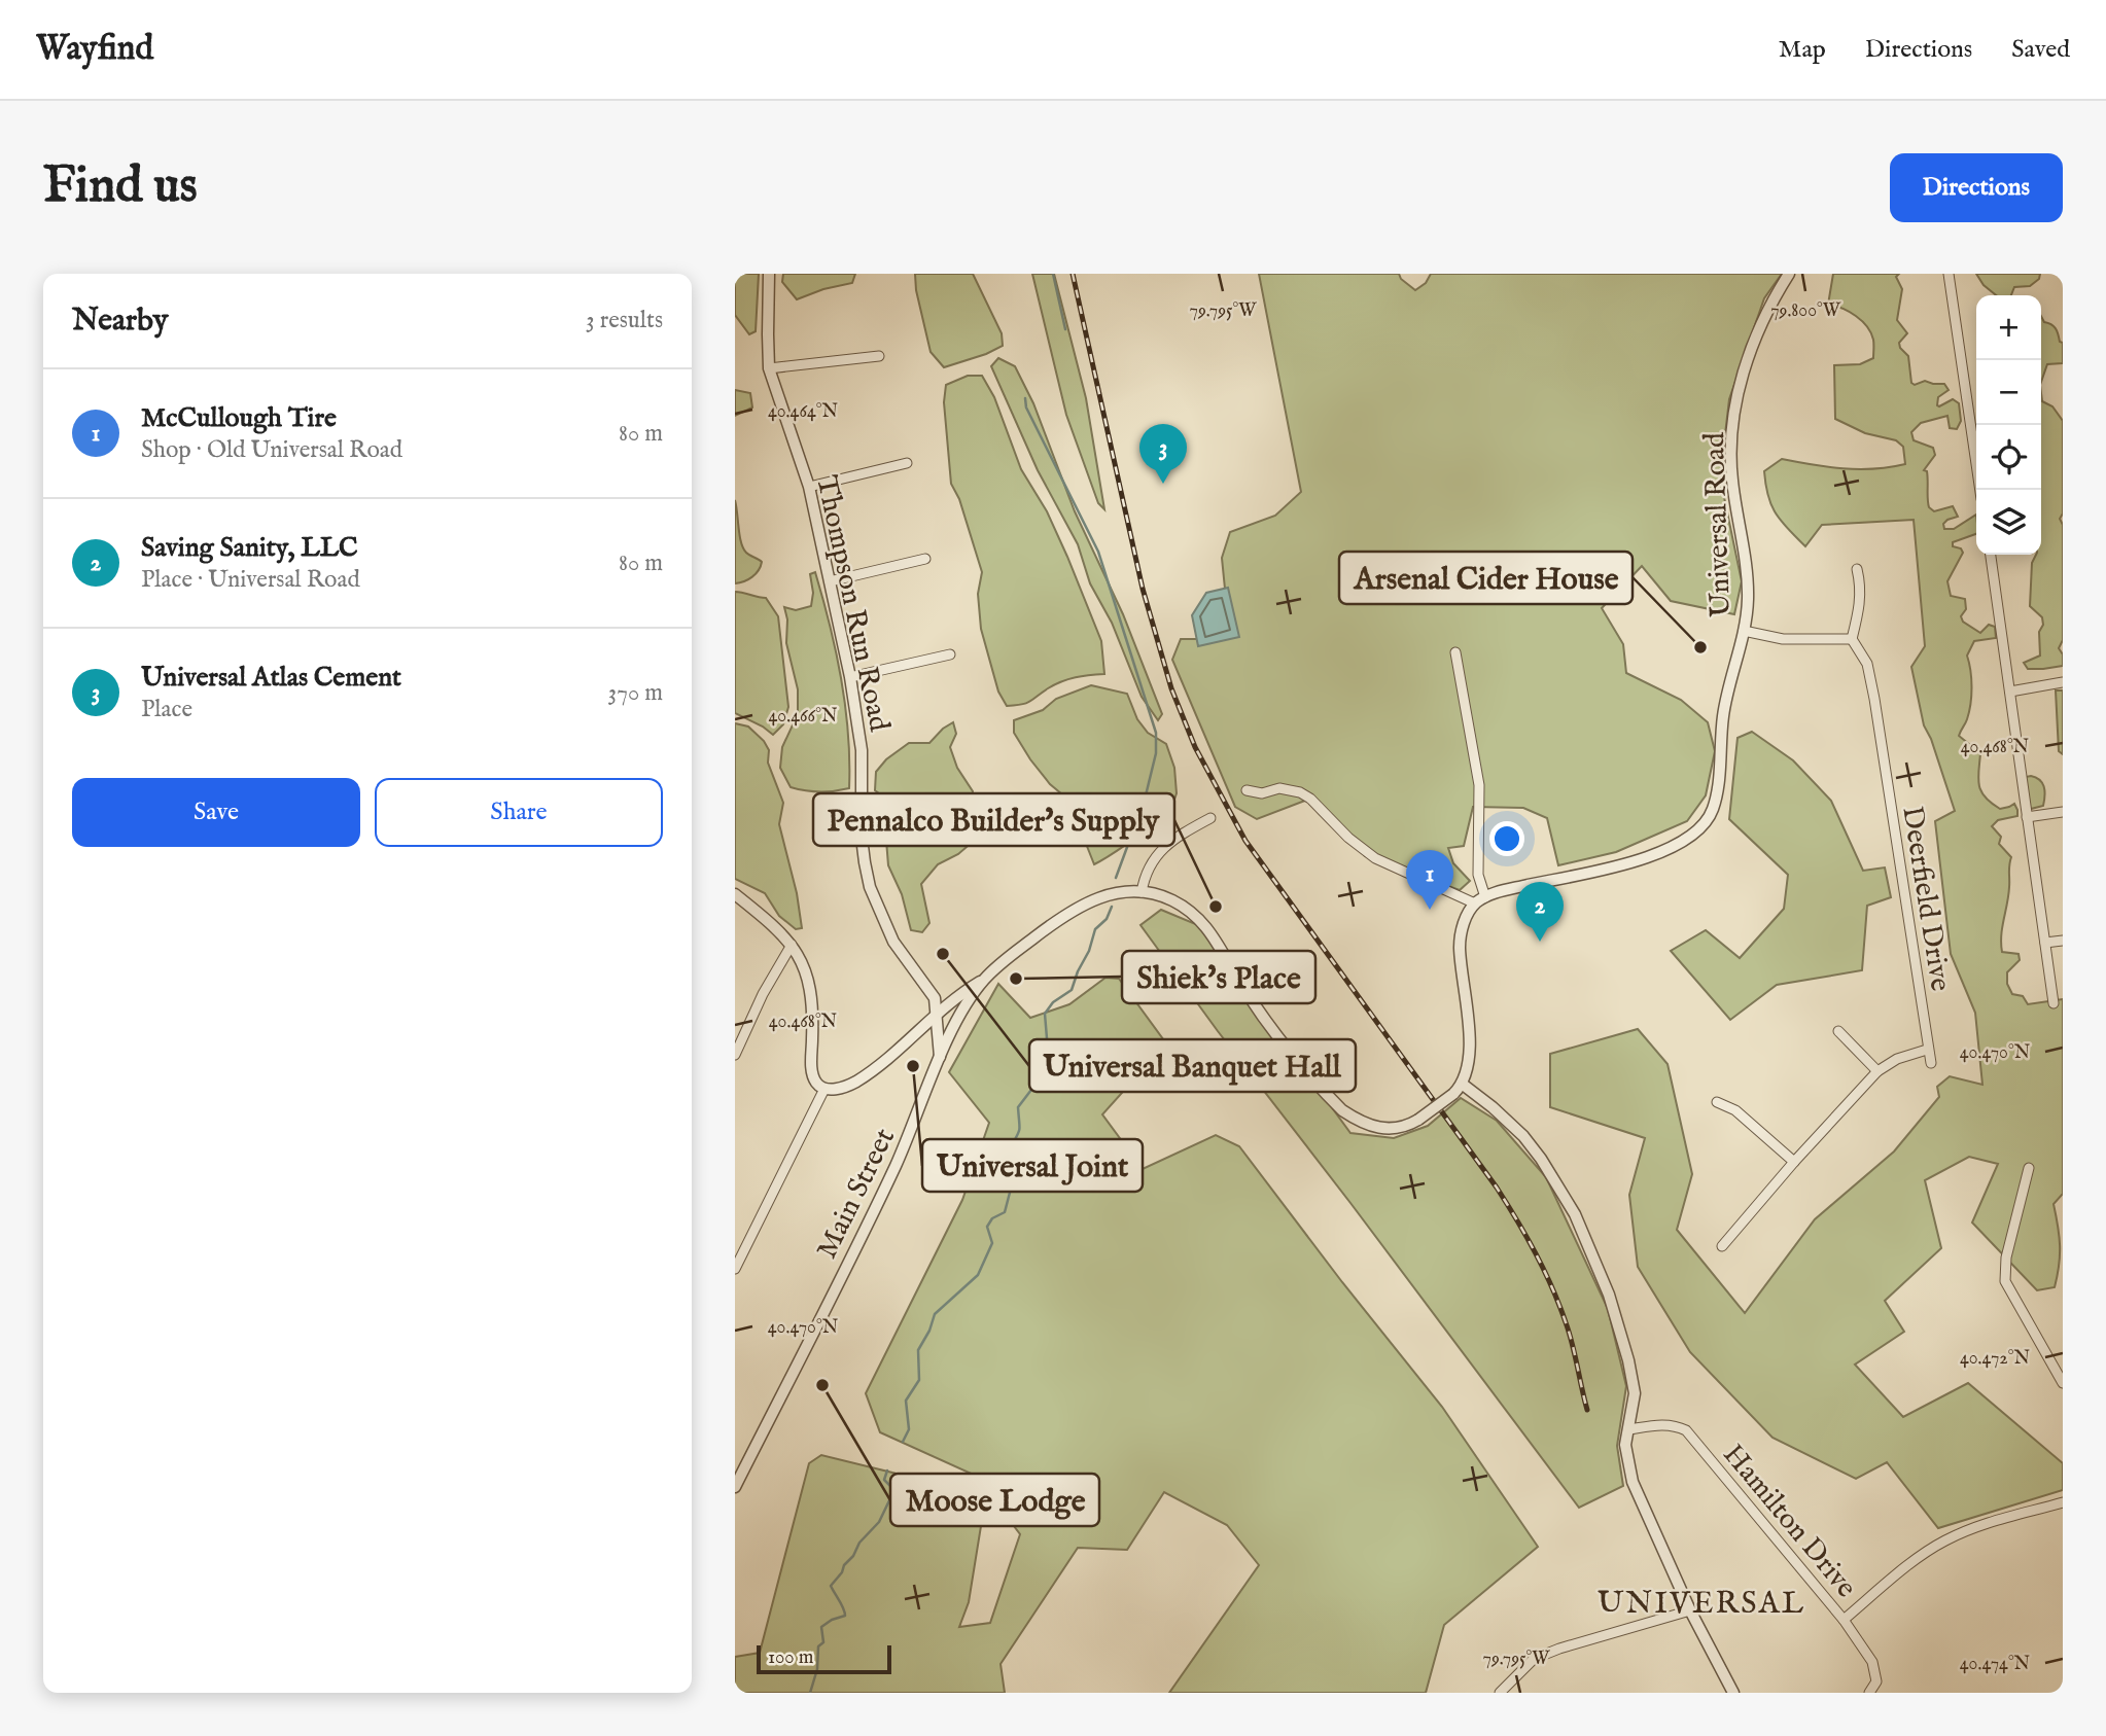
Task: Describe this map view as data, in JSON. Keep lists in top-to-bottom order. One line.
{"streets":{"street":["Universal Road","Thompson Run Road","Deerfield Drive","Main Street","Hamilton Drive"]},"crossings":[["Thompson Run Road","Main Street"]],"districts":["UNIVERSAL"],"places":["Arsenal Cider House","Pennalco Builder's Supply","Universal Banquet Hall","Shiek's Place","Universal Joint","Moose Lodge"],"scale_bar":"100 m","page":{"header":"Wayfind","nav":["Map","Directions","Saved"],"buttons":["Directions",["Save","Share"]],"title":"Find us","heading":["Nearby","3 results"],"map_buttons":["+","−"],"list":[{"mark":"1","name":"McCullough Tire","note":"Shop · Old Universal Road","value":"80 m"},{"mark":"2","name":"Saving Sanity, LLC","note":"Place · Universal Road","value":"80 m"},{"mark":"3","name":"Universal Atlas Cement","note":"Place","value":"370 m"}],"pins":["3","1","2"],"scale":"100 m"},"coordinates":["79.795°W","79.800°W","40.464°N","40.466°N","40.468°N","40.470°N","40.472°N","40.474°N"]}
